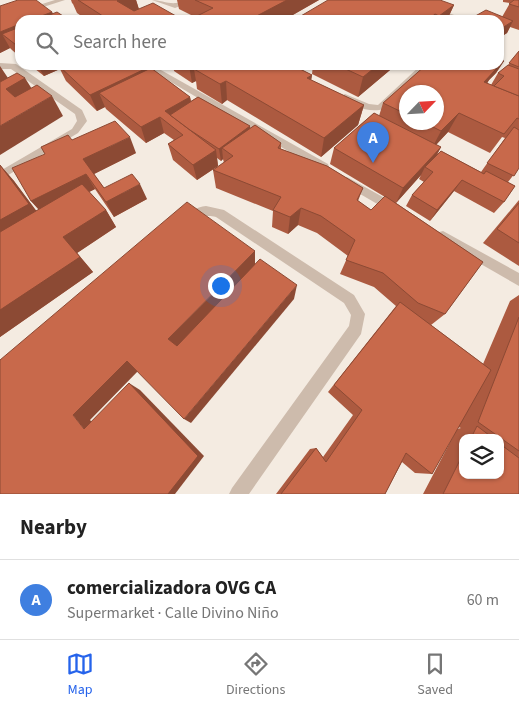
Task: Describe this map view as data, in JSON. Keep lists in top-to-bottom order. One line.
{"north":"top right","page":{"search":"Search here","pins":"A","heading":"Nearby","list":[{"mark":"A","name":"comercializadora OVG CA","note":"Supermarket · Calle Divino Niño","value":"60 m"}],"nav":["Map","Directions","Saved"]}}
